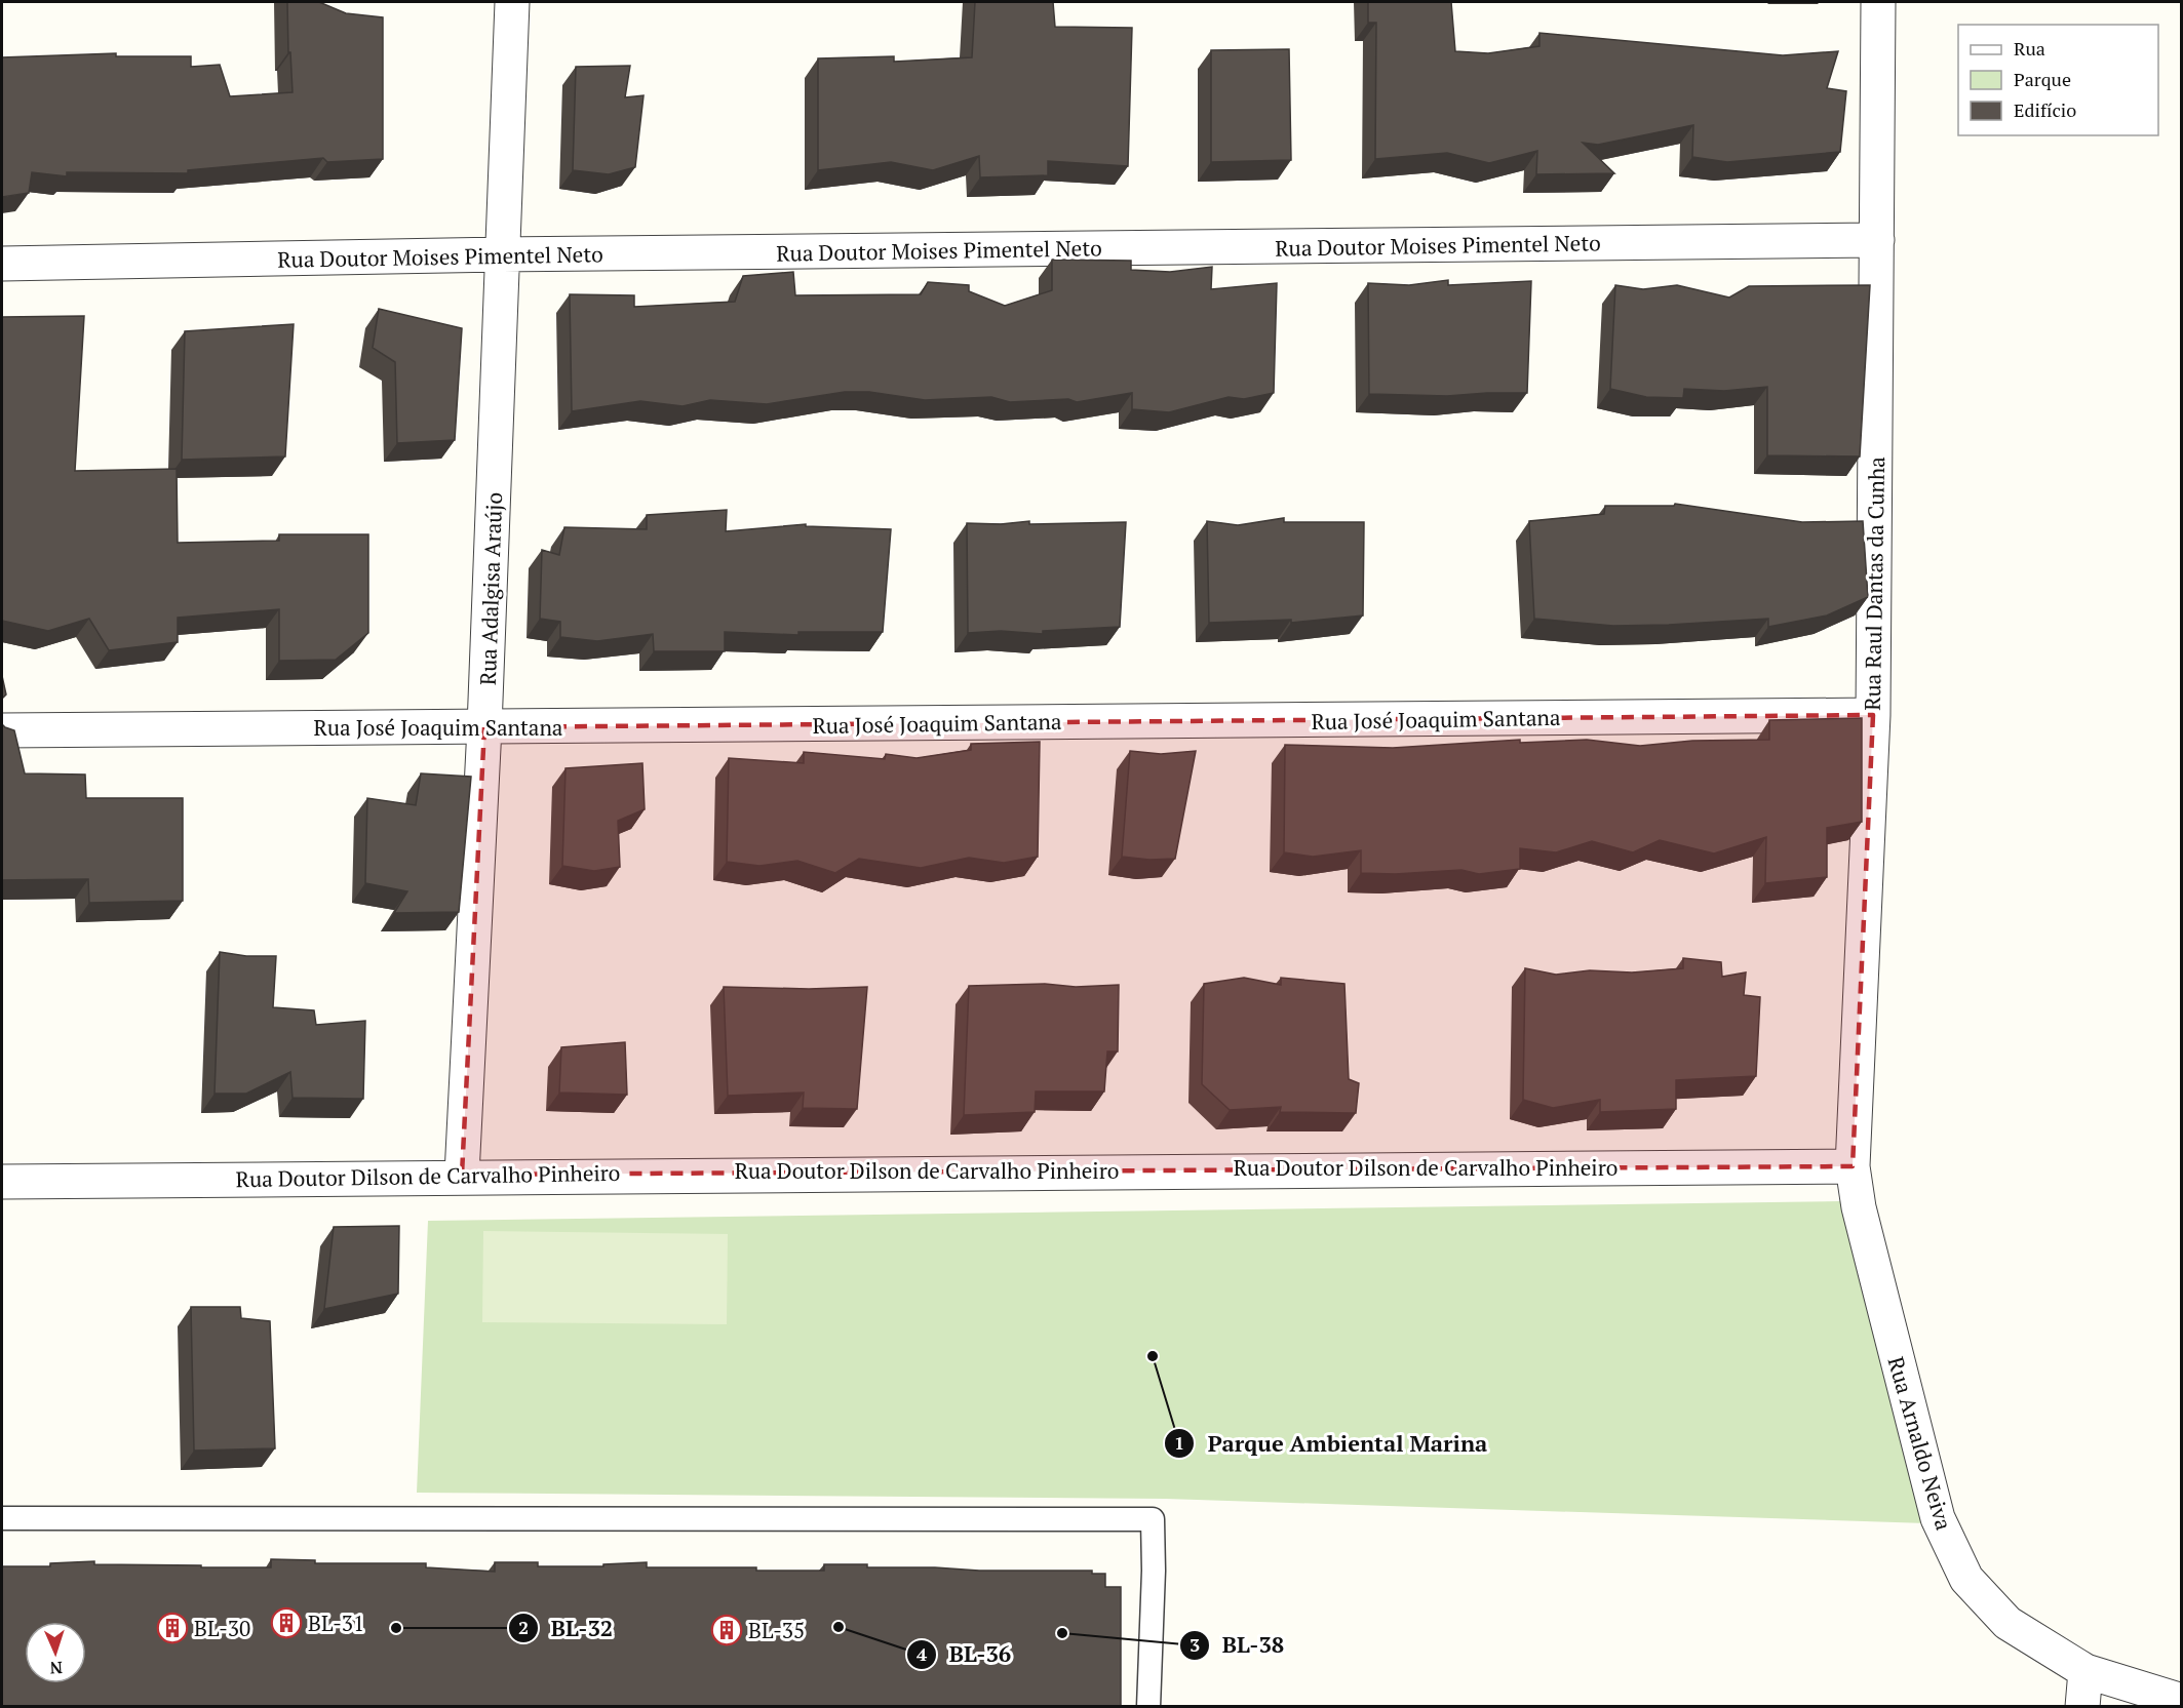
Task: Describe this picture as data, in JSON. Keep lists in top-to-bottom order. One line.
{"streets":{"street":["Rua Doutor Moises Pimentel Neto","Rua Raul Dantas da Cunha","Rua Adalgisa Araújo","Rua José Joaquim Santana","Rua Doutor Dilson de Carvalho Pinheiro","Rua Arnaldo Neiva"]},"crossings":[["Rua Doutor Moises Pimentel Neto","Rua Raul Dantas da Cunha"],["Rua Doutor Moises Pimentel Neto","Rua Adalgisa Araújo"],["Rua Raul Dantas da Cunha","Rua José Joaquim Santana"],["Rua Raul Dantas da Cunha","Rua Doutor Dilson de Carvalho Pinheiro"],["Rua Raul Dantas da Cunha","Rua Arnaldo Neiva"],["Rua Adalgisa Araújo","Rua José Joaquim Santana"],["Rua Adalgisa Araújo","Rua Doutor Dilson de Carvalho Pinheiro"],["Rua Doutor Dilson de Carvalho Pinheiro","Rua Arnaldo Neiva"]],"places":{"other":["Parque Ambiental Marina","BL-36","BL-32","BL-38"],"building":["BL-31","BL-30","BL-35"]},"legend":["Rua","Parque","Edifício"],"north":"bottom"}
